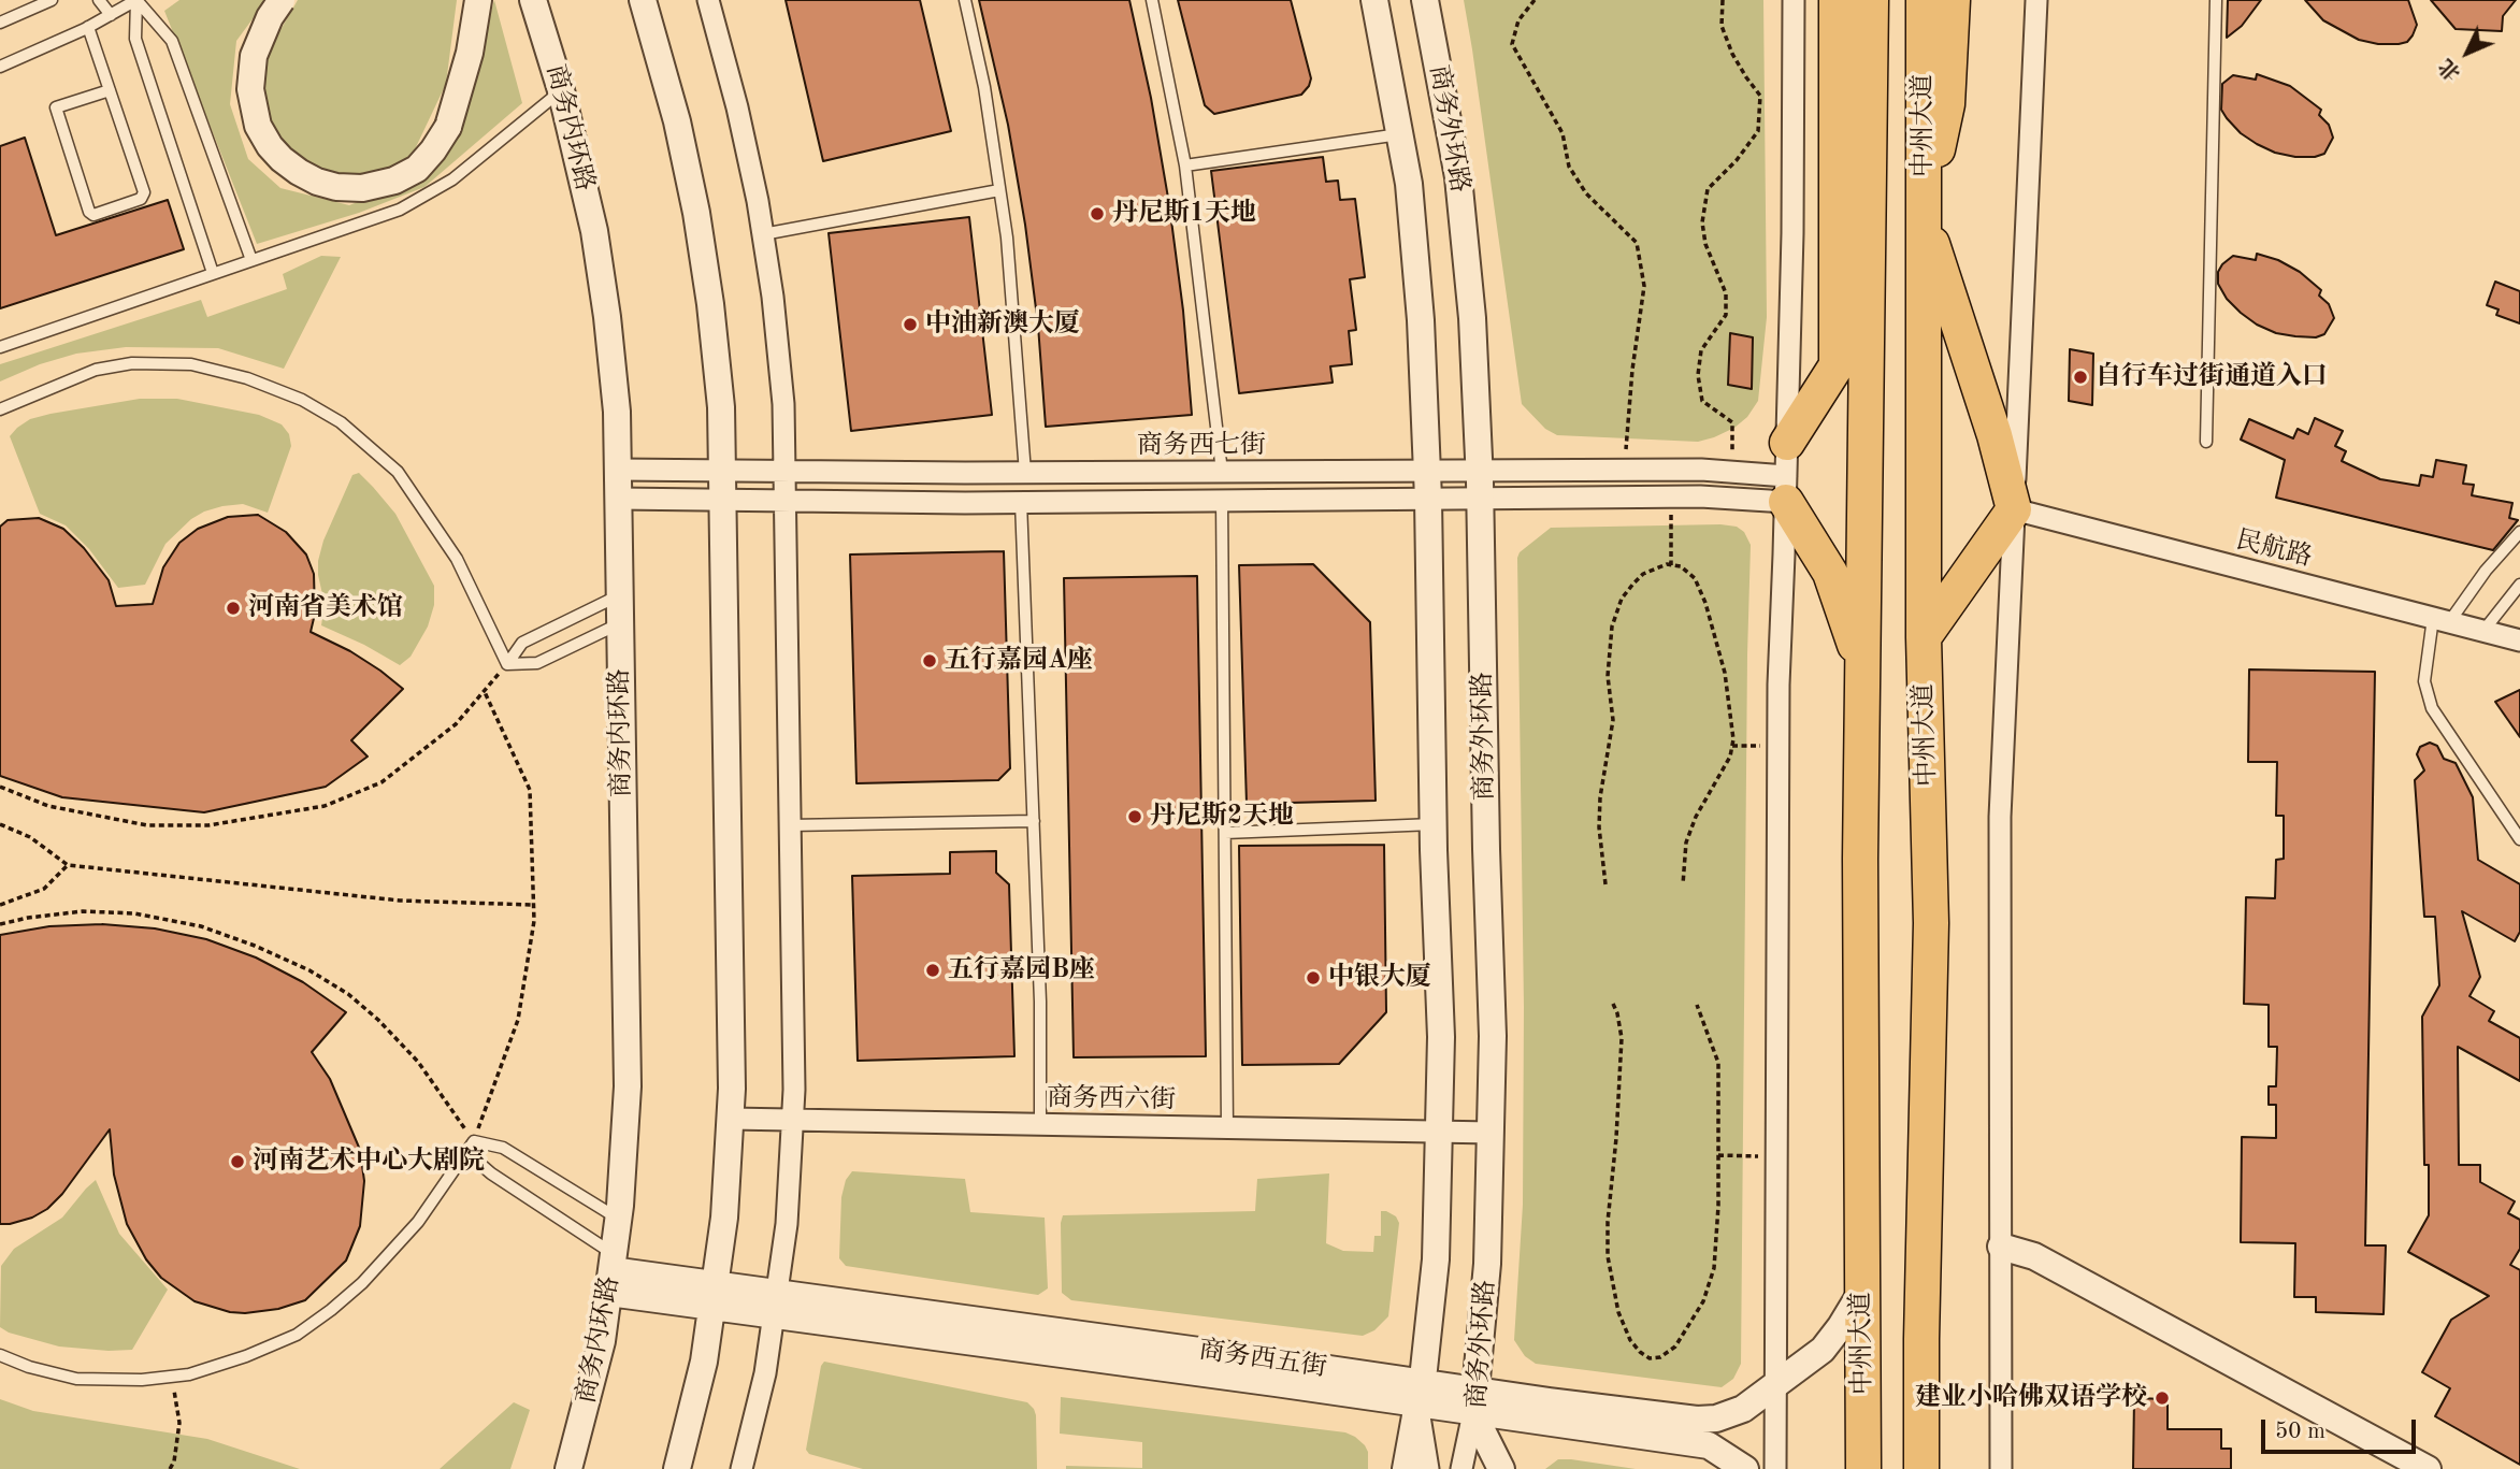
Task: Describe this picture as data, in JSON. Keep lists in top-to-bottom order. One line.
{"streets":{"highway":["中州大道"],"street":["商务内环路","商务外环路","商务西七街","民航路","商务西六街","商务西五街"]},"crossings":[["中州大道","商务西五街"],["商务内环路","商务西七街"],["商务内环路","商务西五街"],["商务外环路","商务西七街"],["商务外环路","商务西六街"],["商务外环路","商务西五街"]],"places":["丹尼斯1天地","中油新澳大厦","自行车过街通道入口","河南省美术馆","五行嘉园A座","丹尼斯2天地","五行嘉园B座","中银大厦","河南艺术中心大剧院","建业小哈佛双语学校"],"scale_bar":"50 m","north":"bottom left"}
